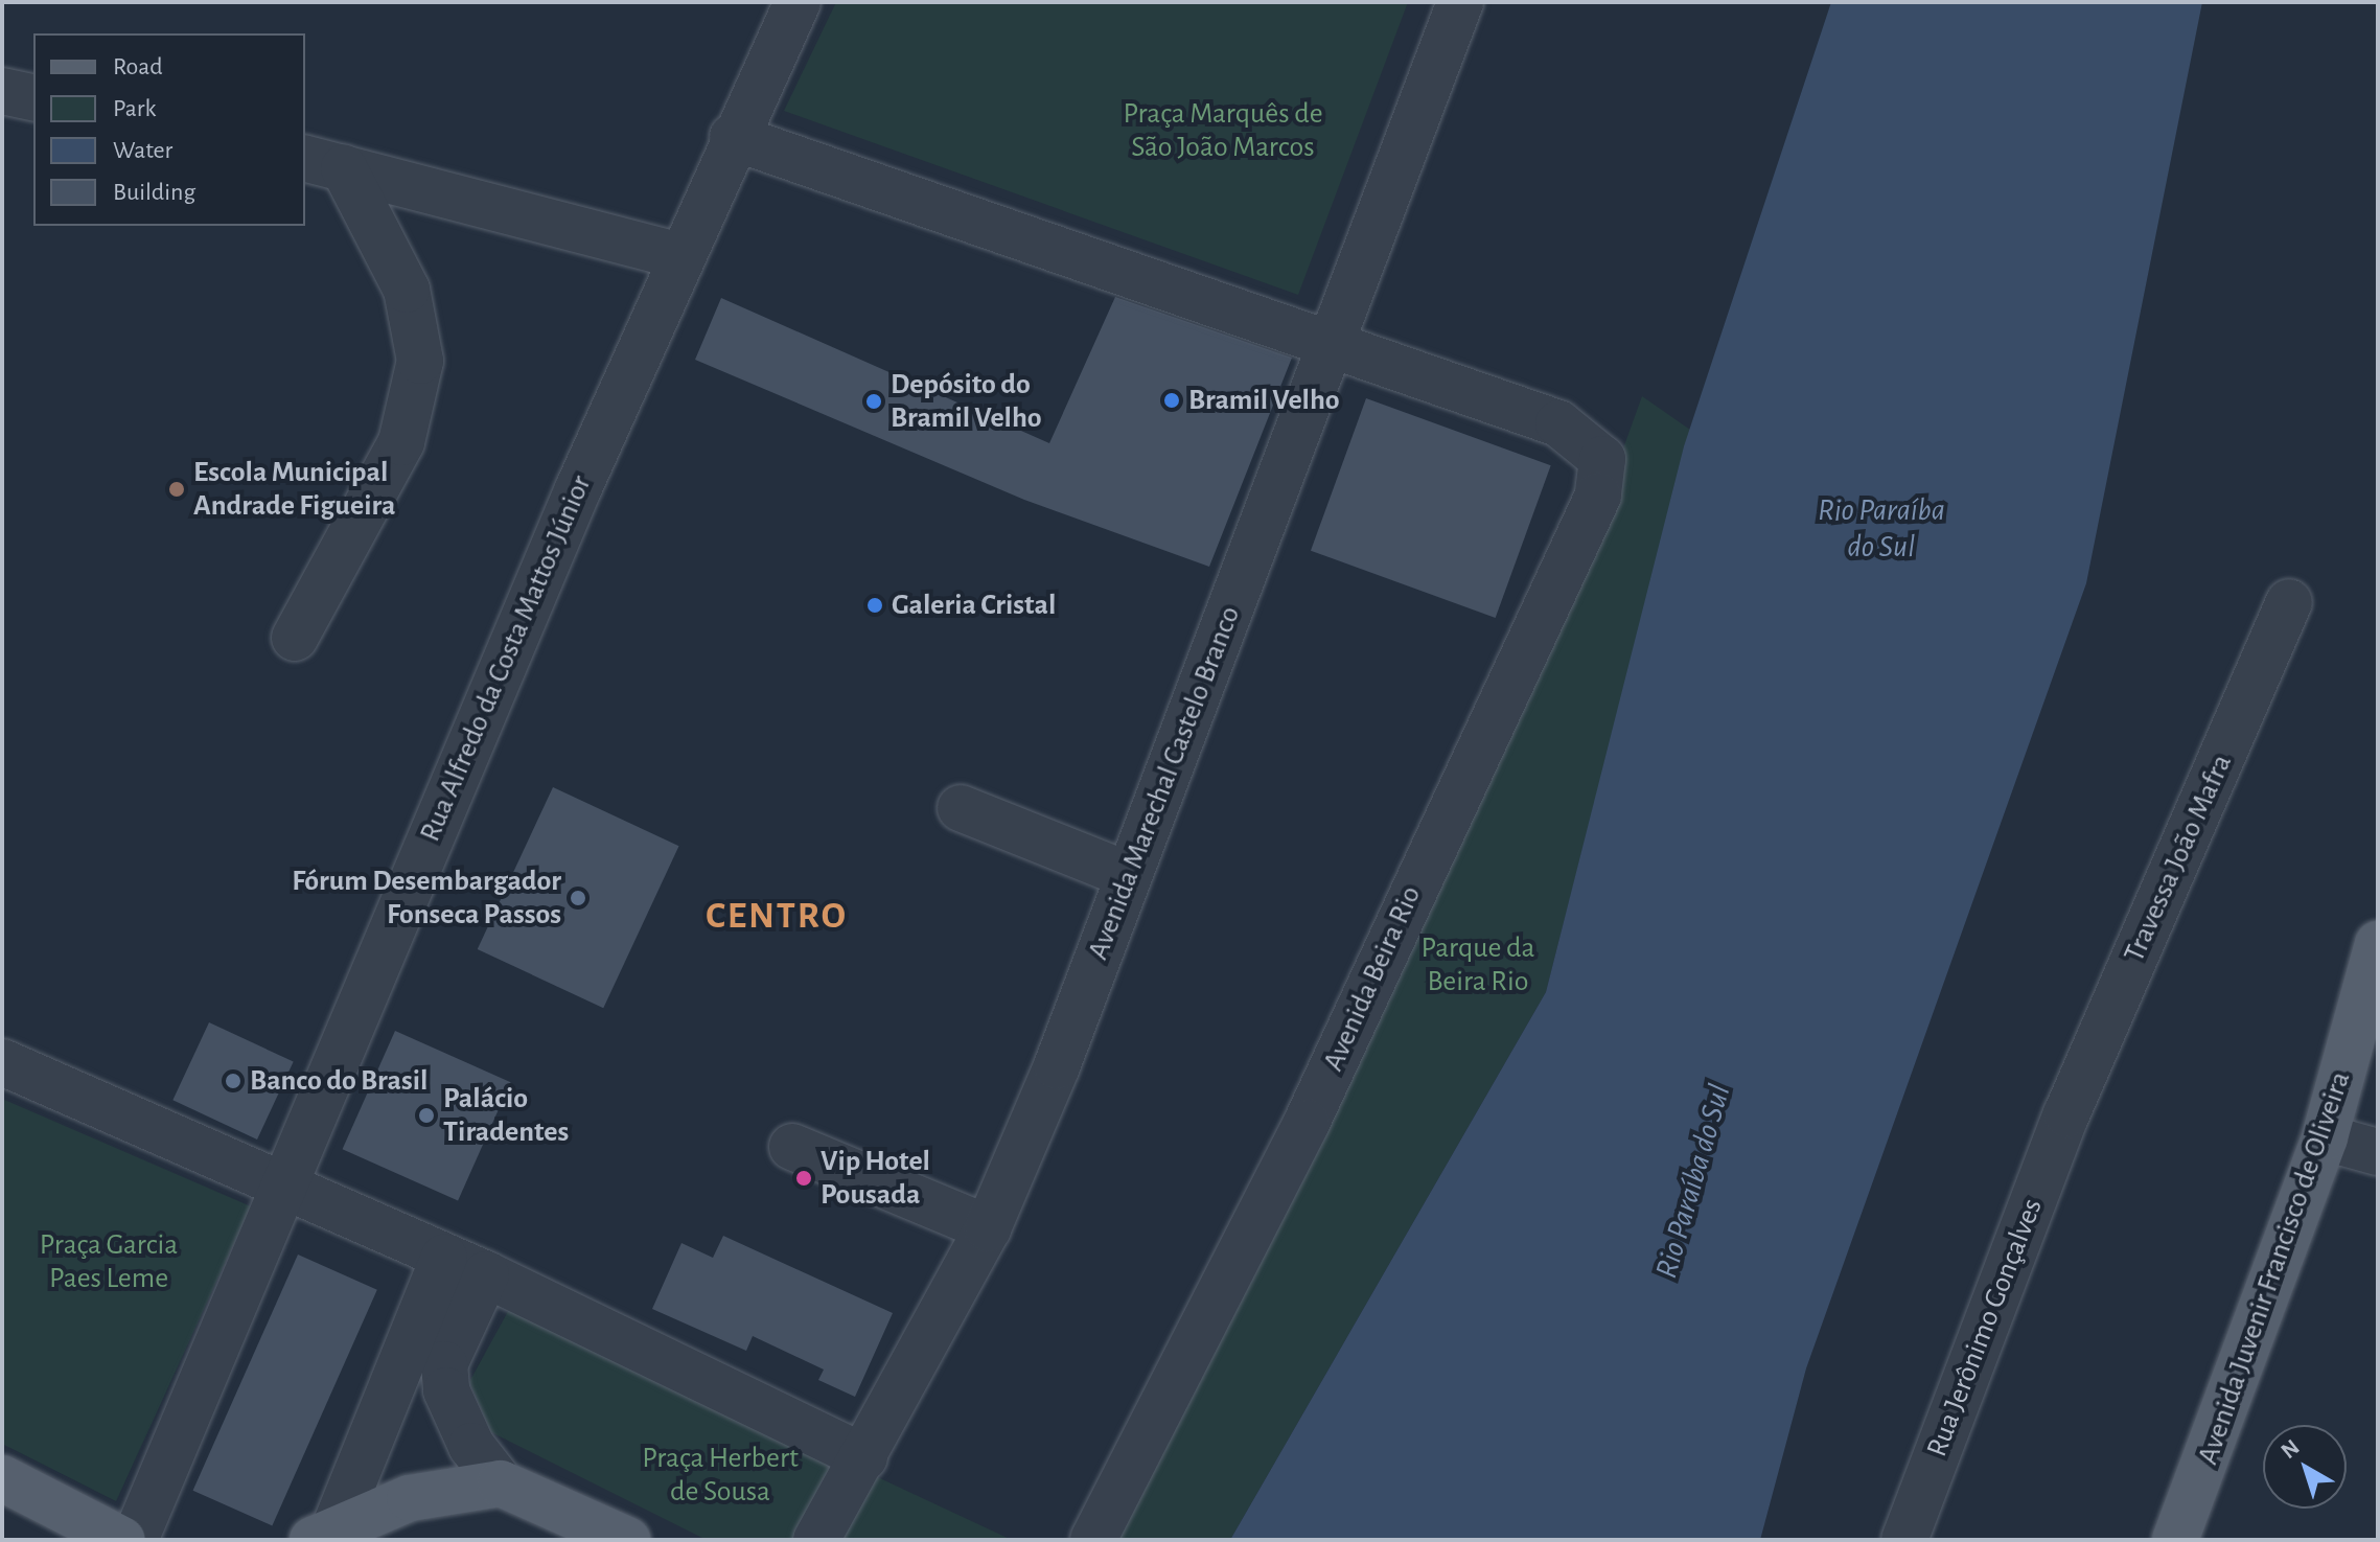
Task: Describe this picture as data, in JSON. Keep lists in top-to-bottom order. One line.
{"streets":{"main road":["Avenida Juvenir Francisco de Oliveira"],"street":["Rua Alfredo da Costa Mattos Júnior","Avenida Marechal Castelo Branco","Travessa João Mafra","Avenida Beira Rio","Rua Jerônimo Gonçalves"]},"crossings":[["Avenida Marechal Castelo Branco","Avenida Beira Rio"],["Travessa João Mafra","Rua Jerônimo Gonçalves"]],"districts":["CENTRO"],"water":["Rio Paraíba do Sul"],"parks":["Praça Marquês de São João Marcos","Parque da Beira Rio","Praça Garcia Paes Leme","Praça Herbert de Sousa"],"places":["Bramil Velho","Depósito do Bramil Velho","Escola Municipal Andrade Figueira","Galeria Cristal","Fórum Desembargador Fonseca Passos","Banco do Brasil","Palácio Tiradentes","Vip Hotel Pousada"],"legend":["Road","Park","Water","Building"],"north":"top left"}
